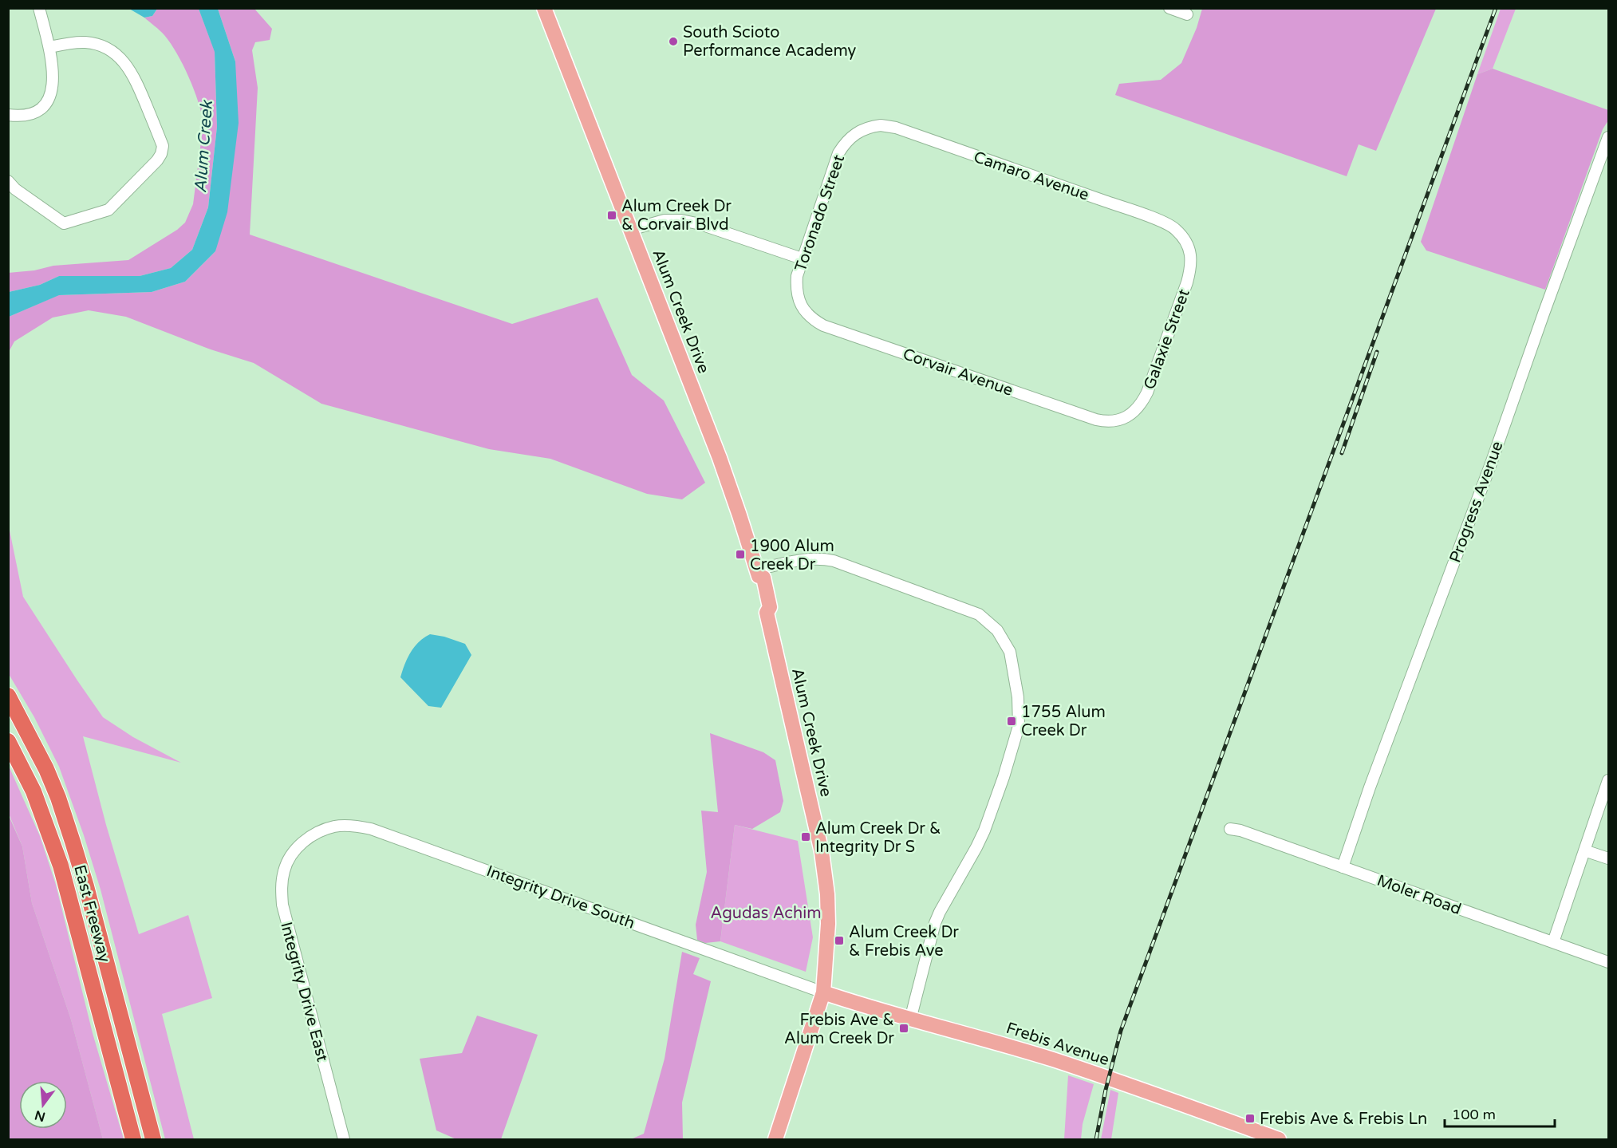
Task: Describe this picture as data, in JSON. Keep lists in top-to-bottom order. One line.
{"streets":{"highway":["East Freeway"],"main road":["Alum Creek Drive","Frebis Avenue"],"street":["Camaro Avenue","Toronado Street","Galaxie Street","Corvair Avenue","Progress Avenue","Moler Road","Integrity Drive South","Integrity Drive East"]},"crossings":[["Camaro Avenue","Toronado Street"],["Camaro Avenue","Galaxie Street"],["Toronado Street","Corvair Avenue"],["Alum Creek Drive","Integrity Drive South"],["Alum Creek Drive","Frebis Avenue"],["Galaxie Street","Corvair Avenue"],["Progress Avenue","Moler Road"],["Integrity Drive South","Integrity Drive East"],["Integrity Drive South","Frebis Avenue"]],"water":["Alum Creek"],"parks":["Agudas Achim"],"places":{"other":["South Scioto Performance Academy"],"transit":["Alum Creek Dr & Corvair Blvd","1900 Alum Creek Dr","1755 Alum Creek Dr","Alum Creek Dr & Integrity Dr S","Alum Creek Dr & Frebis Ave","Frebis Ave & Alum Creek Dr","Frebis Ave & Frebis Ln"]},"scale_bar":"100 m","north":"bottom"}
